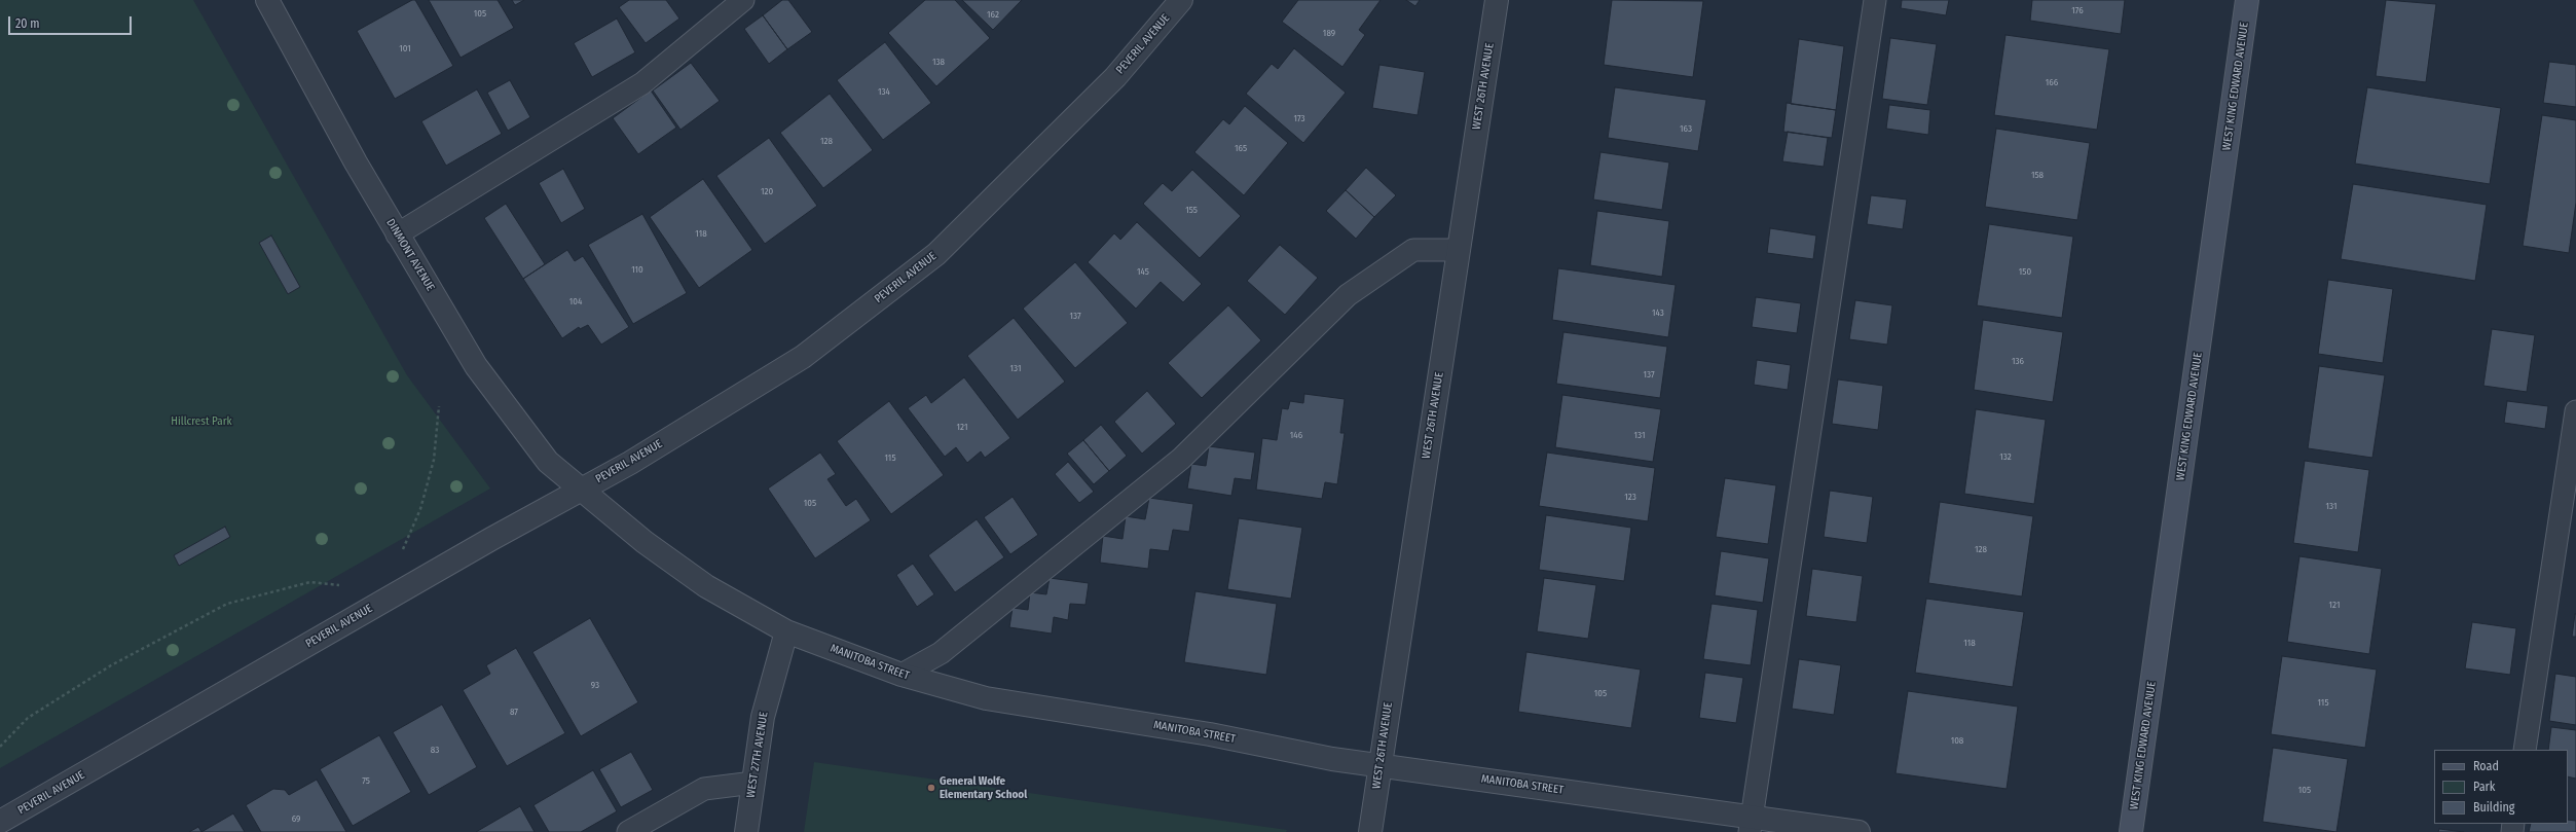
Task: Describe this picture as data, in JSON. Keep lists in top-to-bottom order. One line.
{"streets":{"main road":["WEST KING EDWARD AVENUE"],"street":["PEVERIL AVENUE","WEST 26TH AVENUE","DINMONT AVENUE","MANITOBA STREET","WEST 27TH AVENUE"]},"crossings":[["PEVERIL AVENUE","DINMONT AVENUE"],["PEVERIL AVENUE","MANITOBA STREET"],["WEST 26TH AVENUE","MANITOBA STREET"],["DINMONT AVENUE","MANITOBA STREET"],["MANITOBA STREET","WEST 27TH AVENUE"]],"parks":["Hillcrest Park"],"places":["General Wolfe Elementary School"],"house_numbers":["176","105","162","189","101","138","166","134","173","163","128","165","158","120","155","118","110","145","150","104","143","137","136","131","137","121","146","131","132","115","123","105","131","128","121","118","93","105","115","87","108","83","75","105","69"],"legend":["Road","Park","Building"],"scale_bar":"20 m"}
